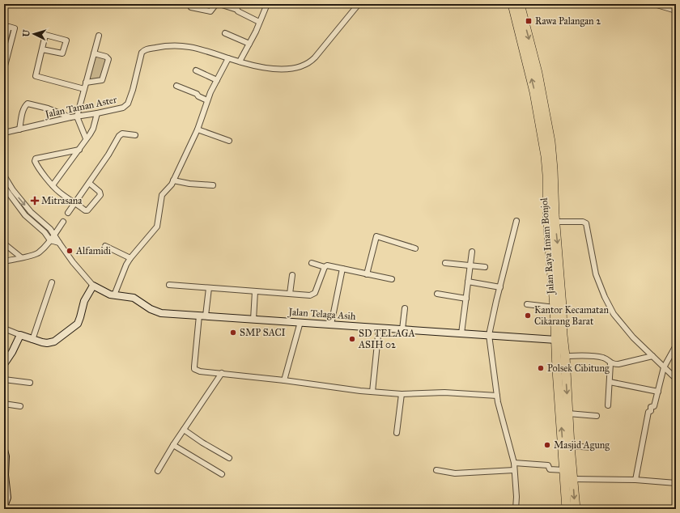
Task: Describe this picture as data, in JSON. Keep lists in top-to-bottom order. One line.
{"streets":{"highway":["Jalan Raya Imam Bonjol"],"street":["Jalan Taman Aster","Jalan Telaga Asih"]},"crossings":[["Jalan Raya Imam Bonjol","Jalan Telaga Asih"]],"places":{"transit":["Rawa Palangan 2"],"health":["Mitrasana"],"other":["Alfamidi","Kantor Kecamatan Cikarang Barat","SMP SACI","SD TELAGA ASIH 02","Polsek Cibitung","Masjid Agung"]},"north":"left"}
